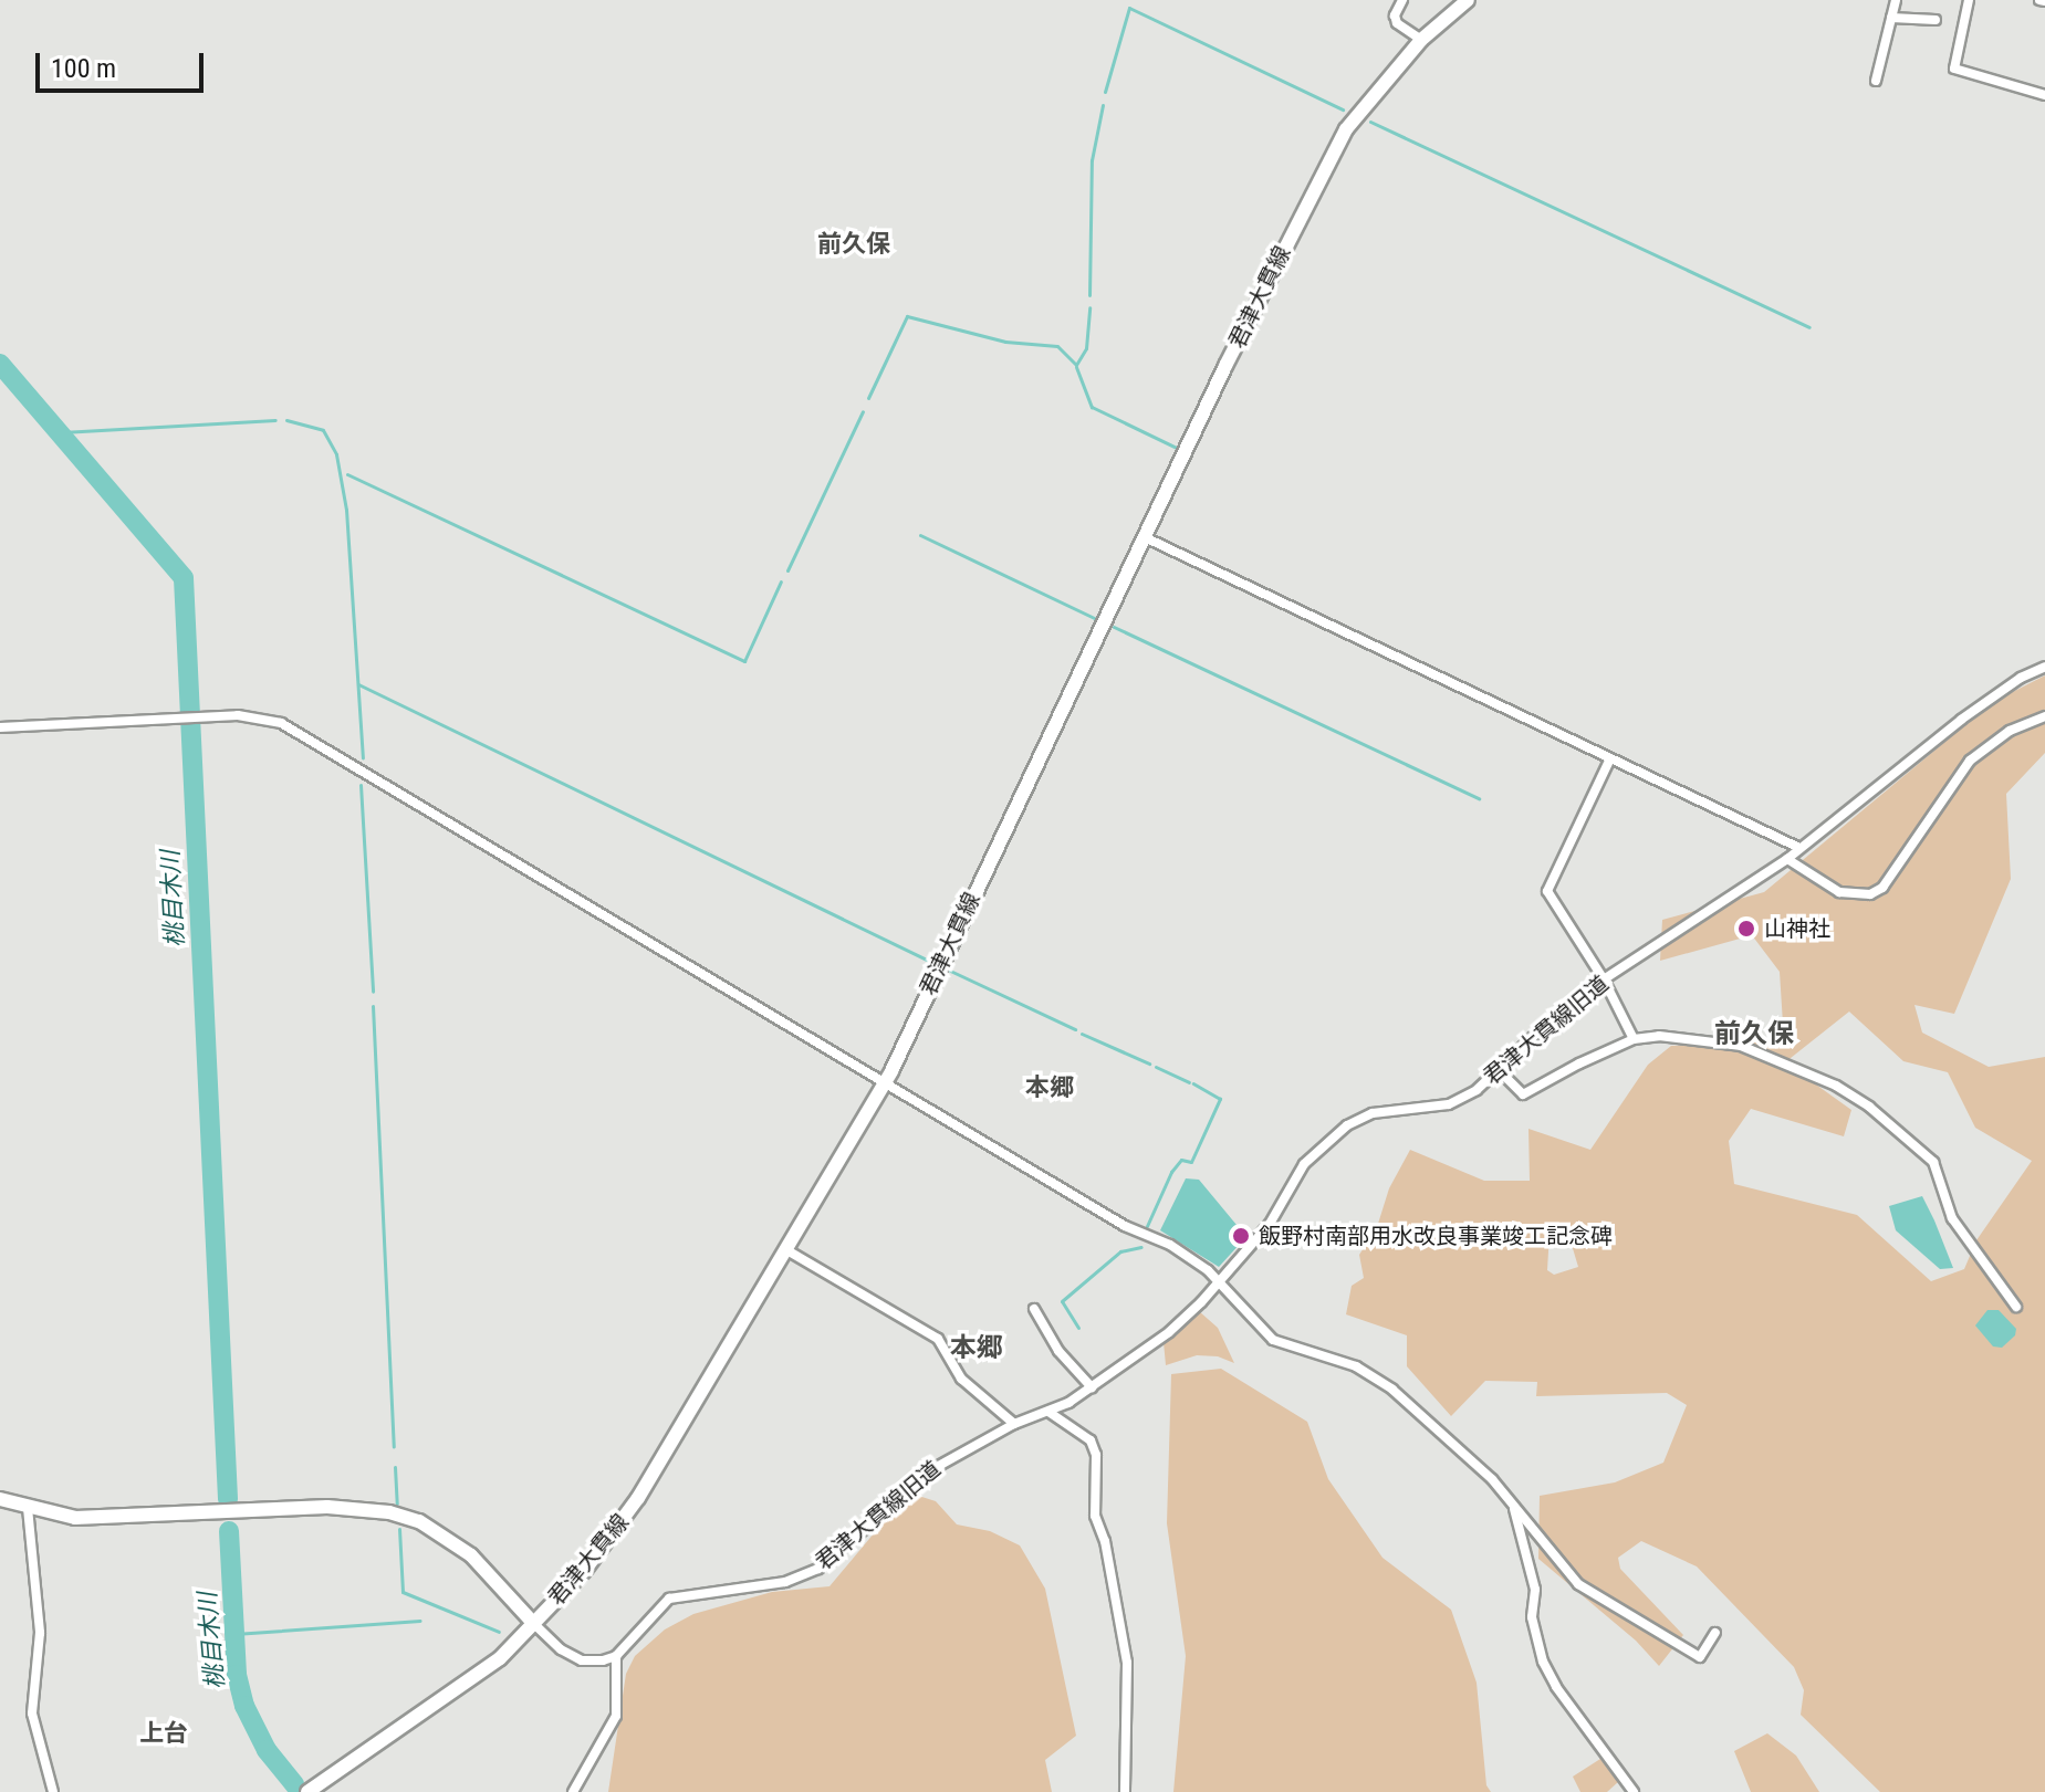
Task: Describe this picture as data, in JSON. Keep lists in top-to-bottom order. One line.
{"streets":{"main road":["君津大貫線"],"street":["君津大貫線旧道"]},"districts":["前久保","前久保","本郷","本郷","上台"],"water":["桃目木川"],"places":["山神社","飯野村南部用水改良事業竣工記念碑"],"scale_bar":"100 m"}
